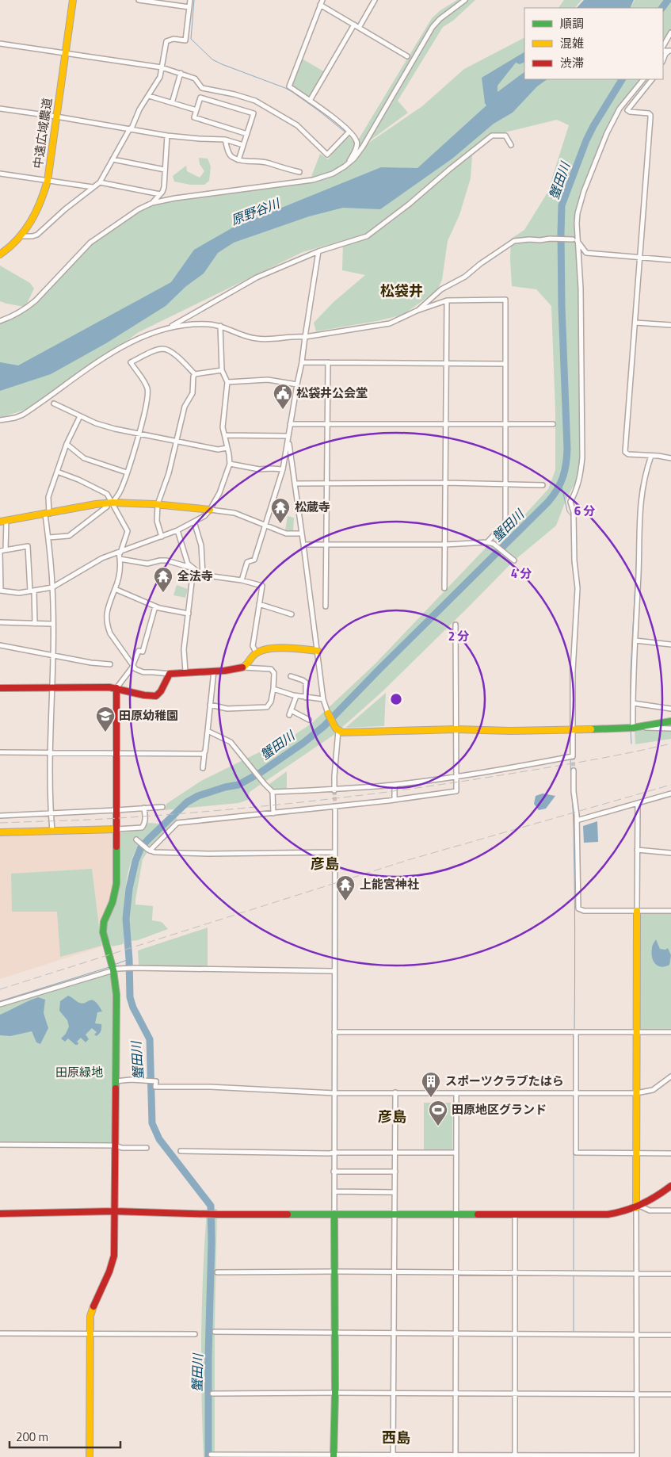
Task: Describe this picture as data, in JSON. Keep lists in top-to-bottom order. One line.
{"streets":{"street":["中遠広域農道"]},"districts":["松袋井","彦島","彦島","西島"],"water":["蟹田川","原野谷川"],"parks":["田原緑地"],"places":{"public building":["松袋井公会堂"],"temple":["松蔵寺","全法寺","上能宮神社"],"school or university":["田原幼稚園"],"building":["スポーツクラブたはら"],"sports":["田原地区グランド"]},"legend":["順調","混雑","渋滞"],"scale_bar":"200 m","rings":["6 分","4 分","2 分"]}
